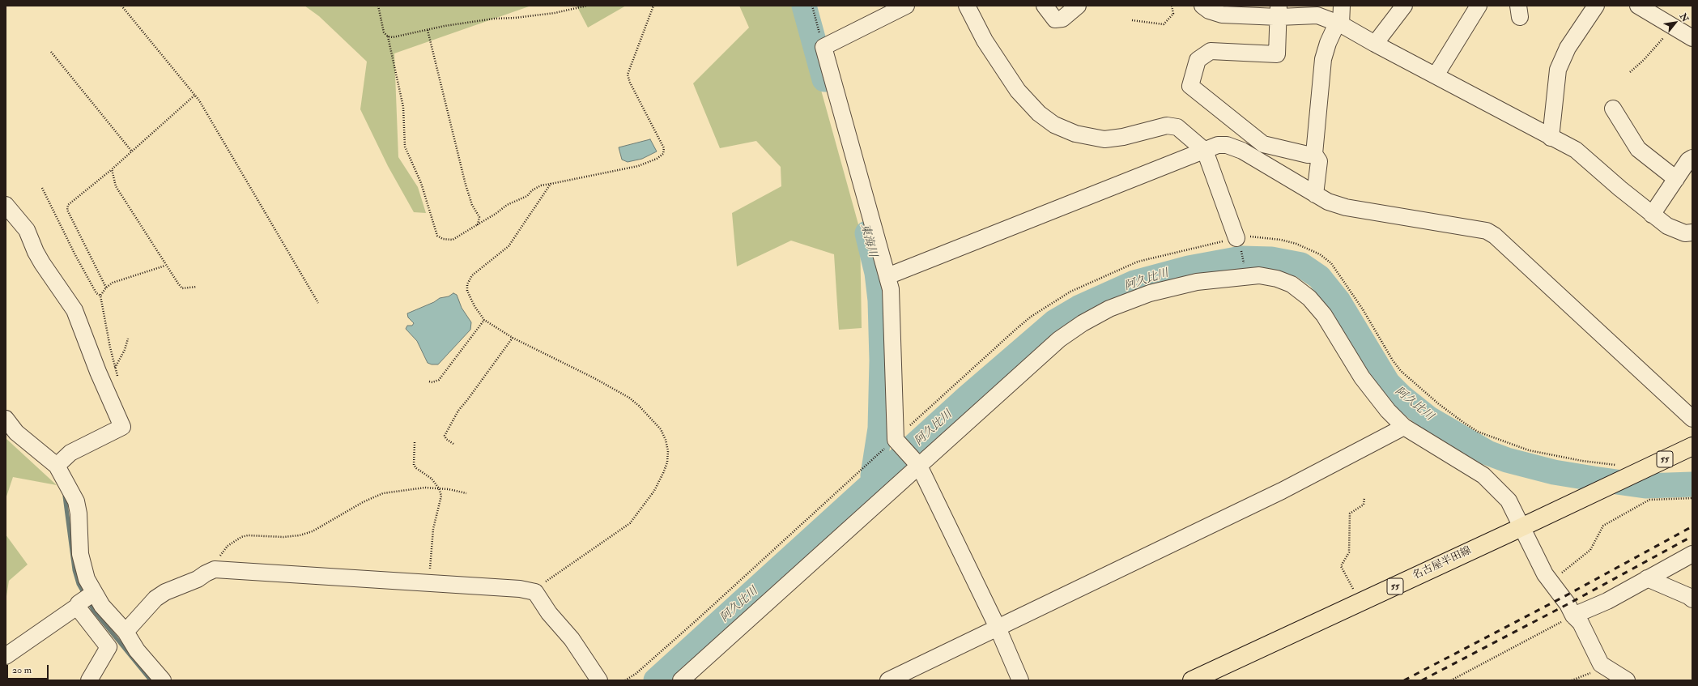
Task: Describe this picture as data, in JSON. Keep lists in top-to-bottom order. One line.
{"streets":{"main road":["55","名古屋半田線"]},"water":["東海川","阿久比川"],"scale_bar":"20 m","north":"top right"}
